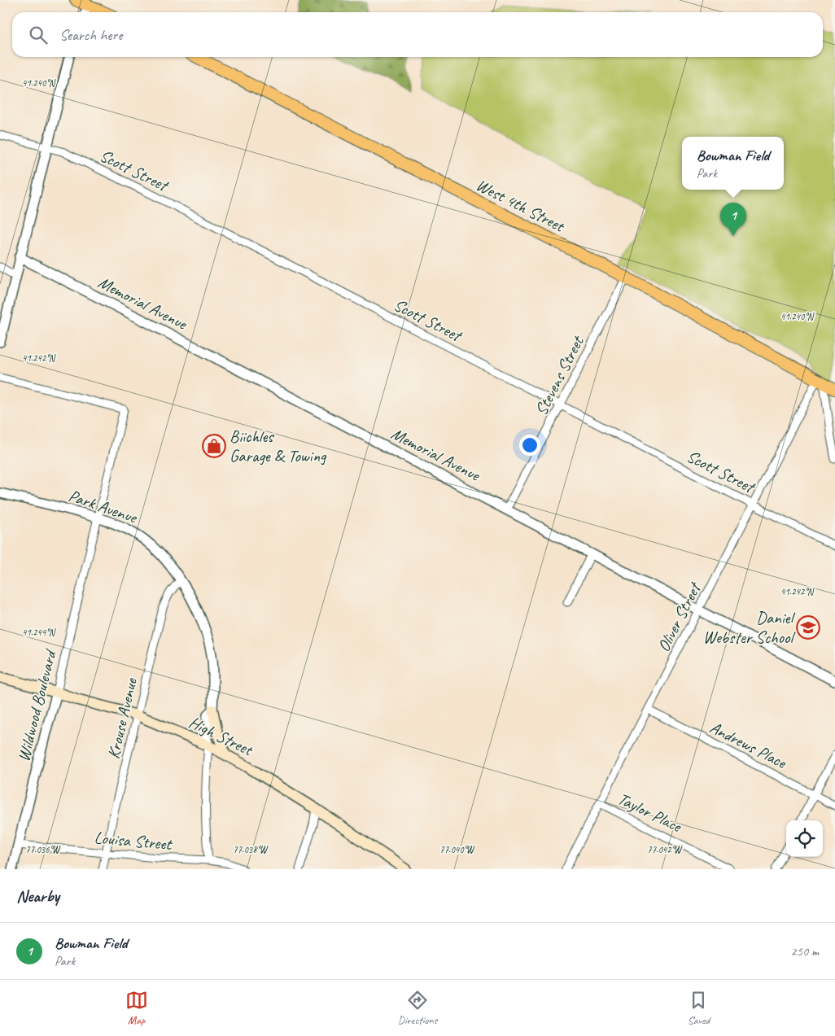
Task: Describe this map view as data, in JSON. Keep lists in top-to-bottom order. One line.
{"streets":{"main road":["West 4th Street","High Street"],"street":["Scott Street","Memorial Avenue","Stevens Street","Park Avenue","Oliver Street","Wildwood Boulevard","Krouse Avenue","Andrews Place","Taylor Place","Louisa Street"]},"crossings":[["Scott Street","Stevens Street"],["Scott Street","Oliver Street"],["West 4th Street","Stevens Street"],["West 4th Street","Oliver Street"],["Memorial Avenue","Stevens Street"],["Memorial Avenue","Oliver Street"],["Park Avenue","Wildwood Boulevard"],["Park Avenue","Krouse Avenue"],["Park Avenue","High Street"],["Park Avenue","Louisa Street"],["Oliver Street","Andrews Place"],["Oliver Street","Taylor Place"],["Wildwood Boulevard","High Street"],["Wildwood Boulevard","Louisa Street"],["Krouse Avenue","High Street"],["Krouse Avenue","Louisa Street"]],"places":{"shop":["Biichles Garage & Towing"],"school or university":["Daniel Webster School"]},"page":{"search":"Search here","popup":["Bowman Field","Park"],"pins":"1","heading":"Nearby","list":[{"mark":"1","name":"Bowman Field","note":"Park","value":"250 m"}],"nav":["Map","Directions","Saved"]},"coordinates":["41.240°N","41.242°N","41.244°N","77.036°W","77.038°W","77.040°W","77.042°W"]}
